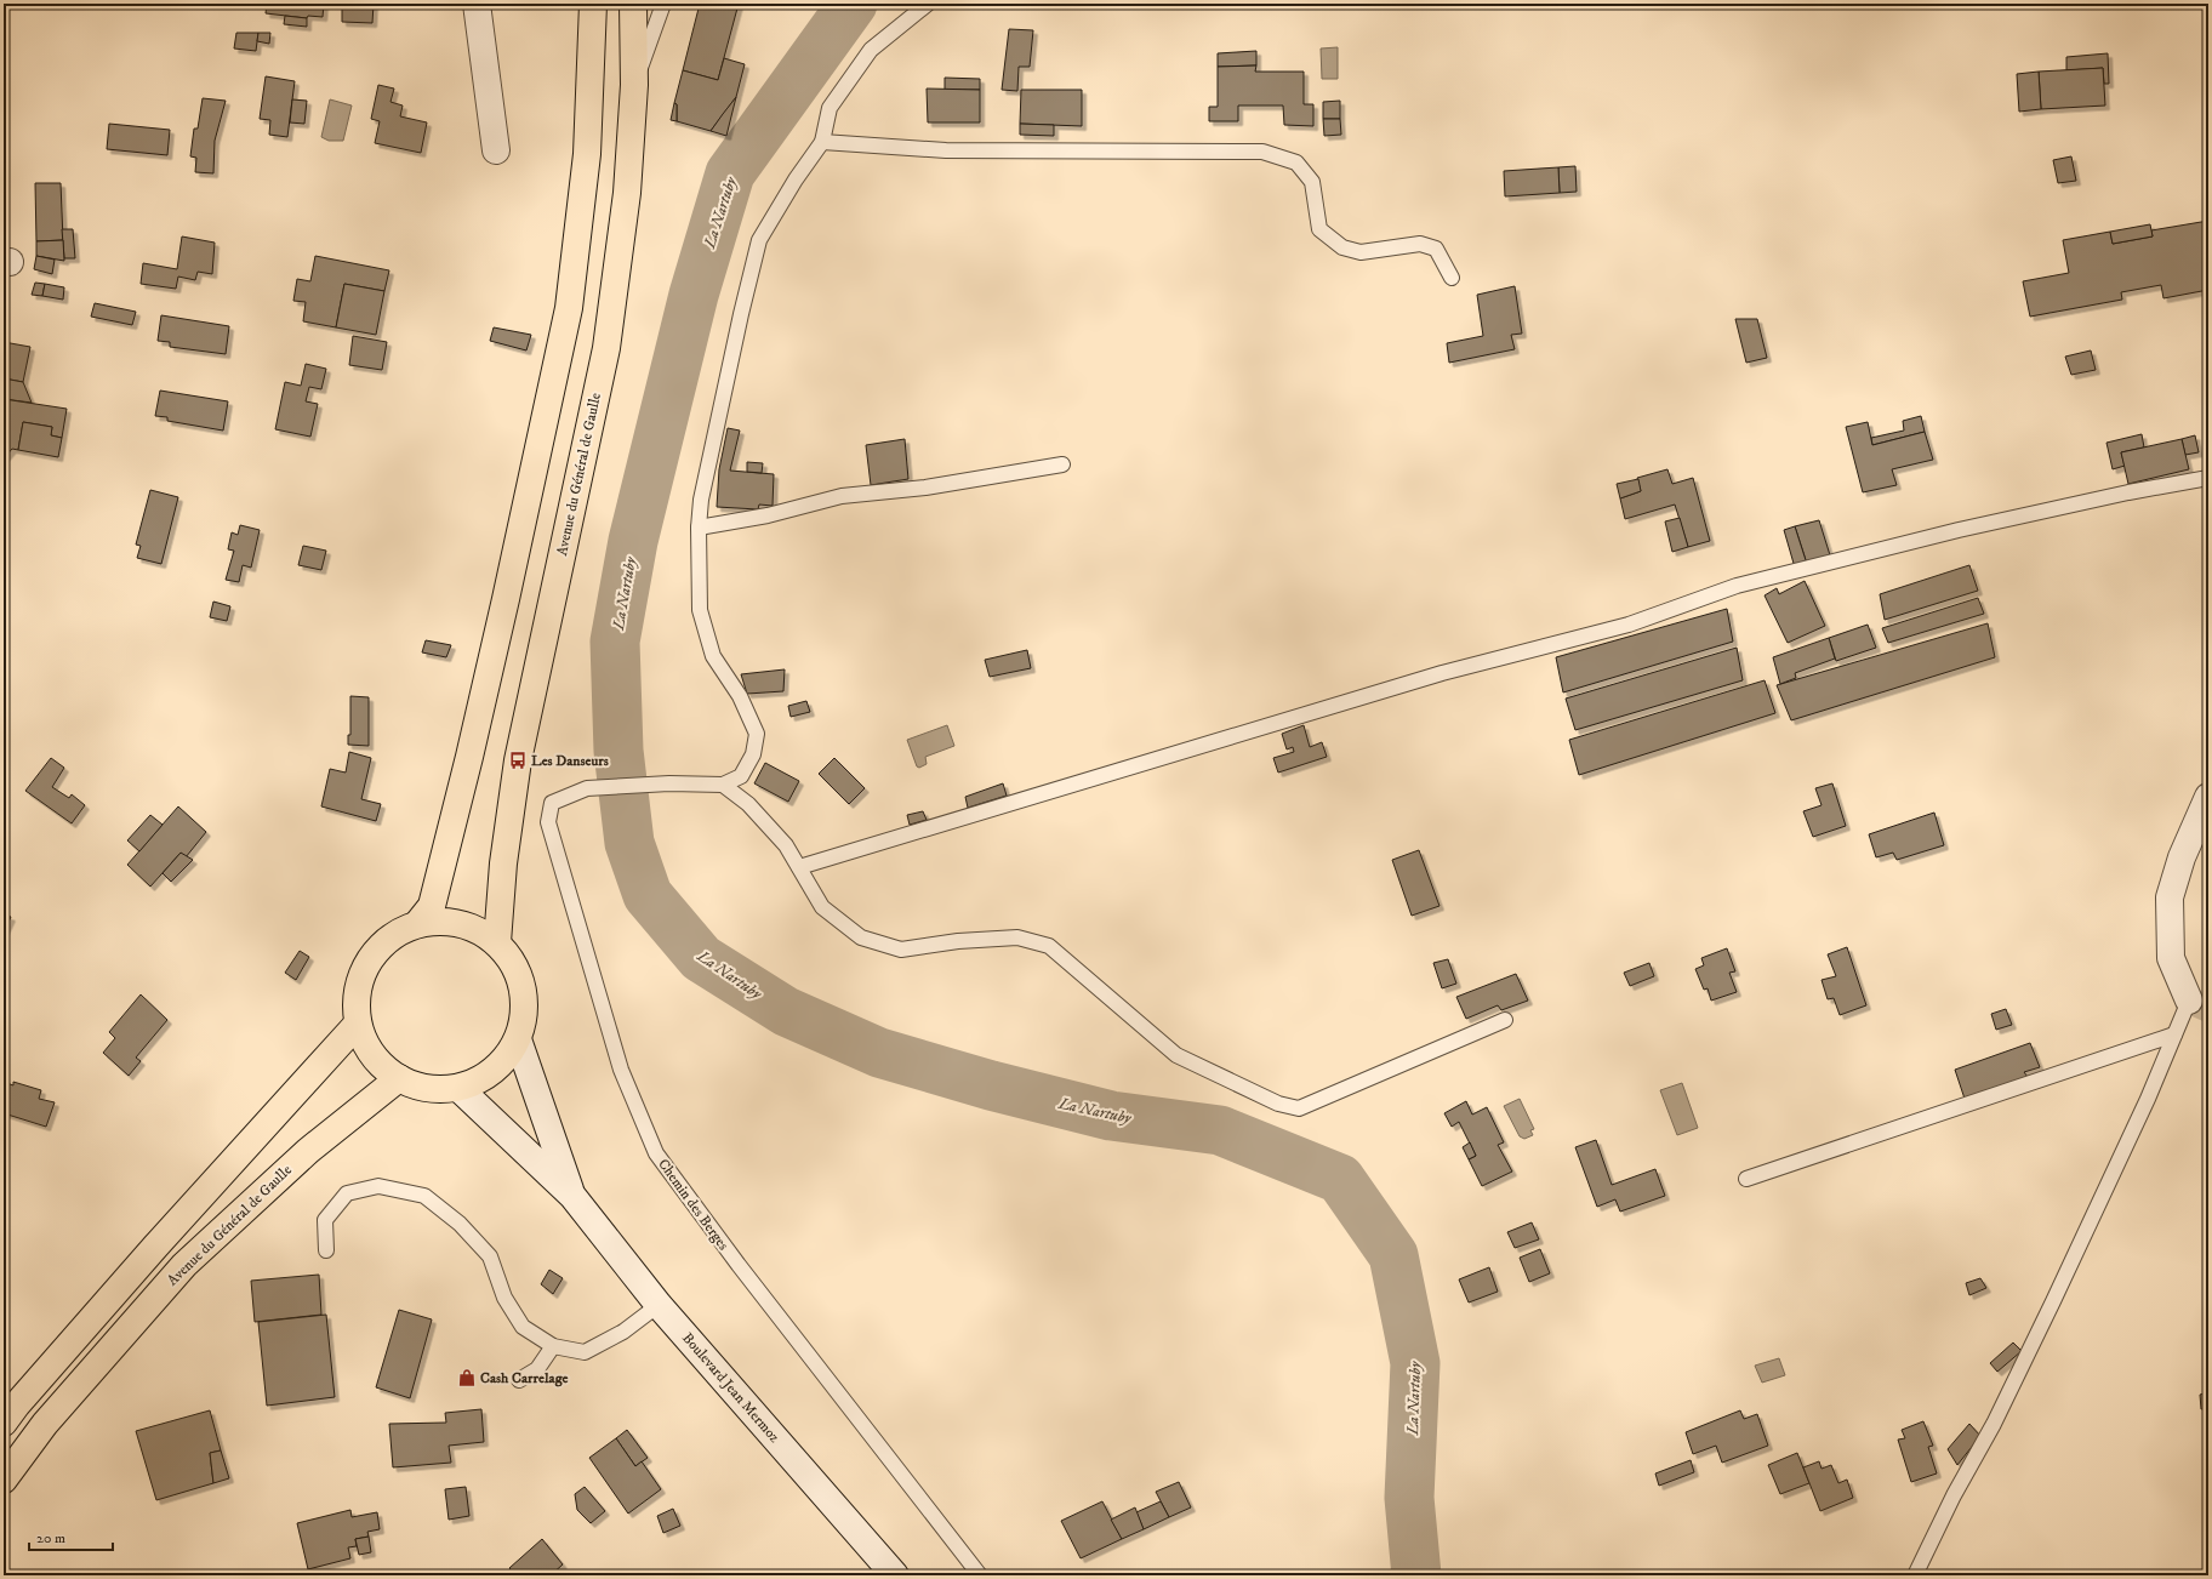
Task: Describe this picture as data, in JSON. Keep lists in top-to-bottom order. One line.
{"streets":{"main road":["Avenue du Général de Gaulle","Boulevard Jean Mermoz"],"lane":["Chemin des Berges"]},"crossings":[["Avenue du Général de Gaulle","Boulevard Jean Mermoz"]],"water":["La Nartuby"],"places":{"bus stop":["Les Danseurs"],"shop":["Cash Carrelage"]},"scale_bar":"20 m"}
